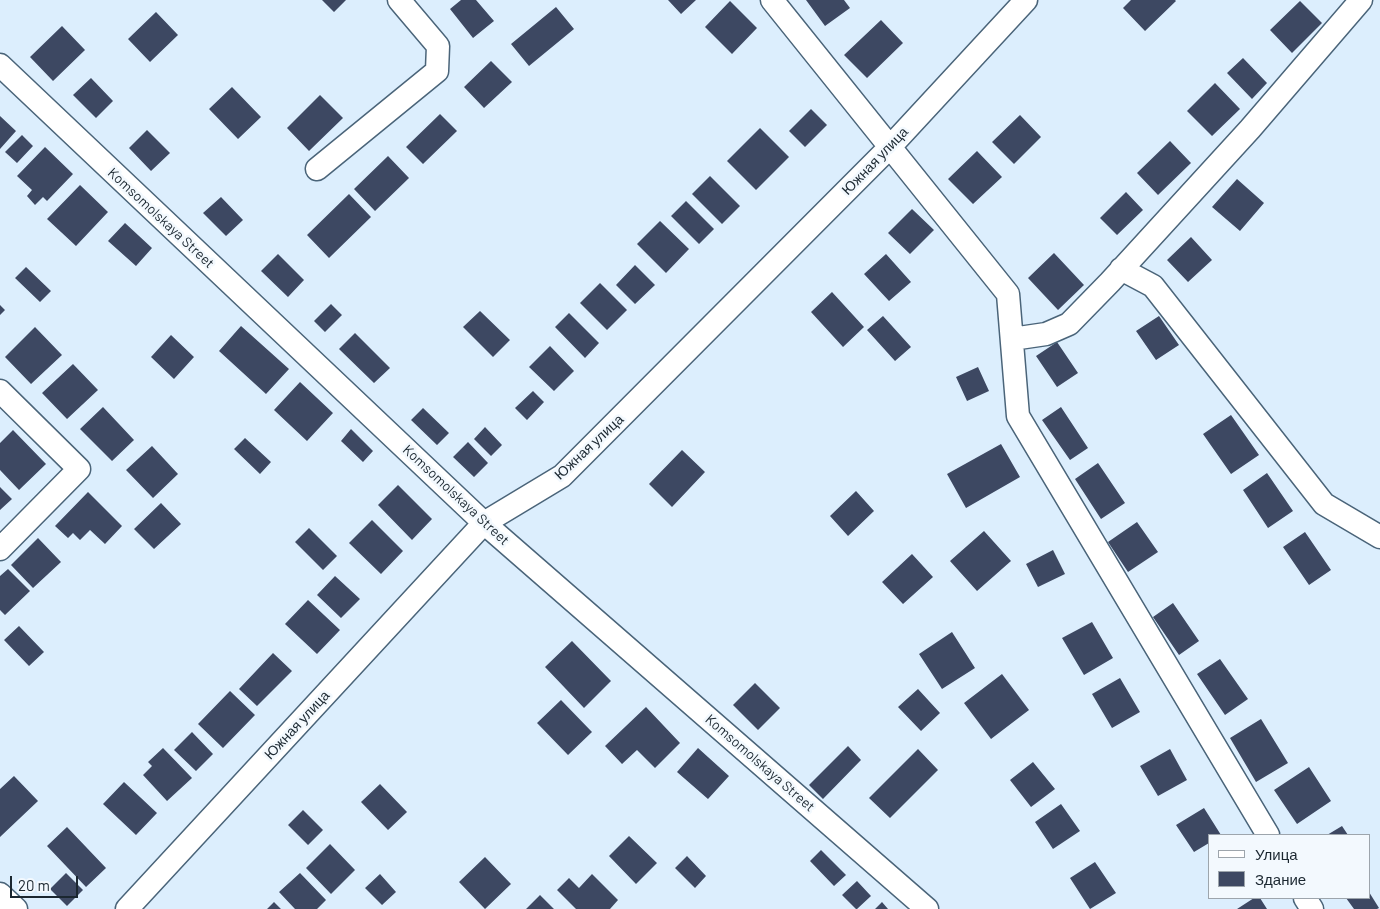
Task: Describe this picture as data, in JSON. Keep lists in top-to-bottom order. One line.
{"streets":{"street":["Южная улица","Komsomolskaya Street"]},"crossings":[["Южная улица","Komsomolskaya Street"]],"legend":["Улица","Здание"],"scale_bar":"20 m"}
